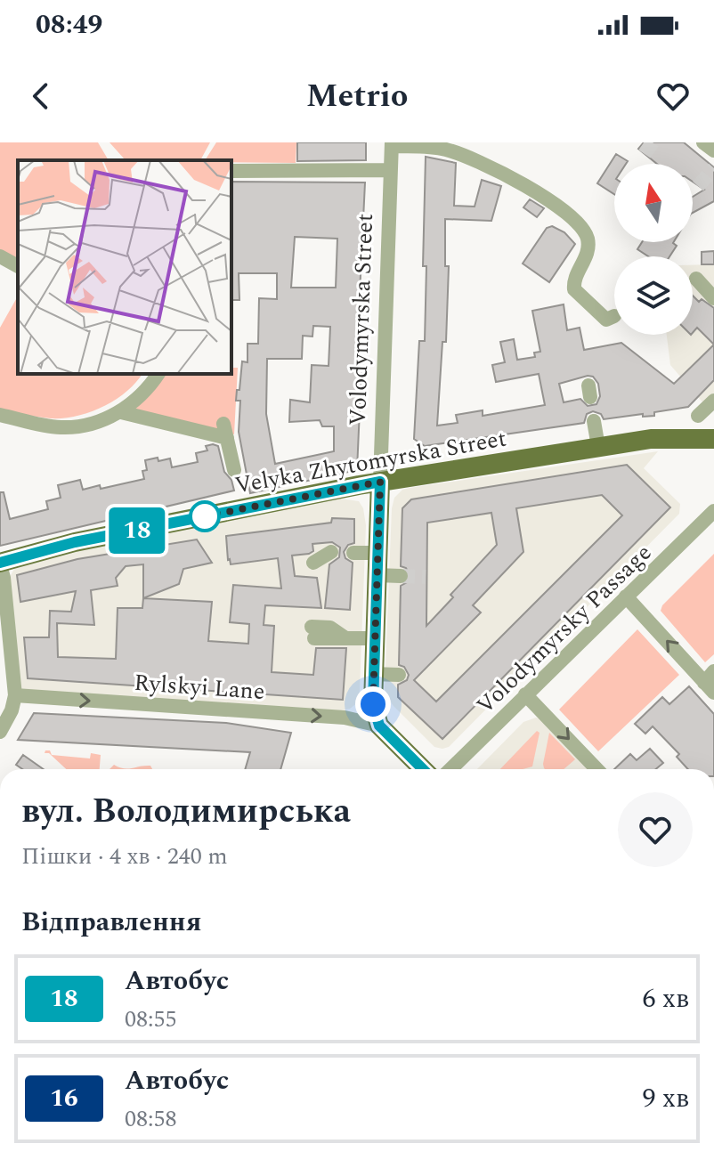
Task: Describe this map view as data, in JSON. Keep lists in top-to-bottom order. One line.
{"streets":{"main road":["Volodymyrska Street","Velyka Zhytomyrska Street"],"street":["Volodymyrsky Passage","Rylskyi Lane"]},"crossings":[["Volodymyrska Street","Velyka Zhytomyrska Street"],["Volodymyrska Street","Rylskyi Lane"]],"one_way":["Rylskyi Lane"],"lines":["bus line 18"],"north":"top","page":{"status":"08:49","header":"Metrio","on_map":"18","heading":[["вул. Володимирська","Пішки · 4 хв · 240 m"],"Відправлення"],"list":[{"mark":"18","name":"Автобус","note":"08:55","value":"6 хв"},{"mark":"16","name":"Автобус","note":"08:58","value":"9 хв"}]}}
